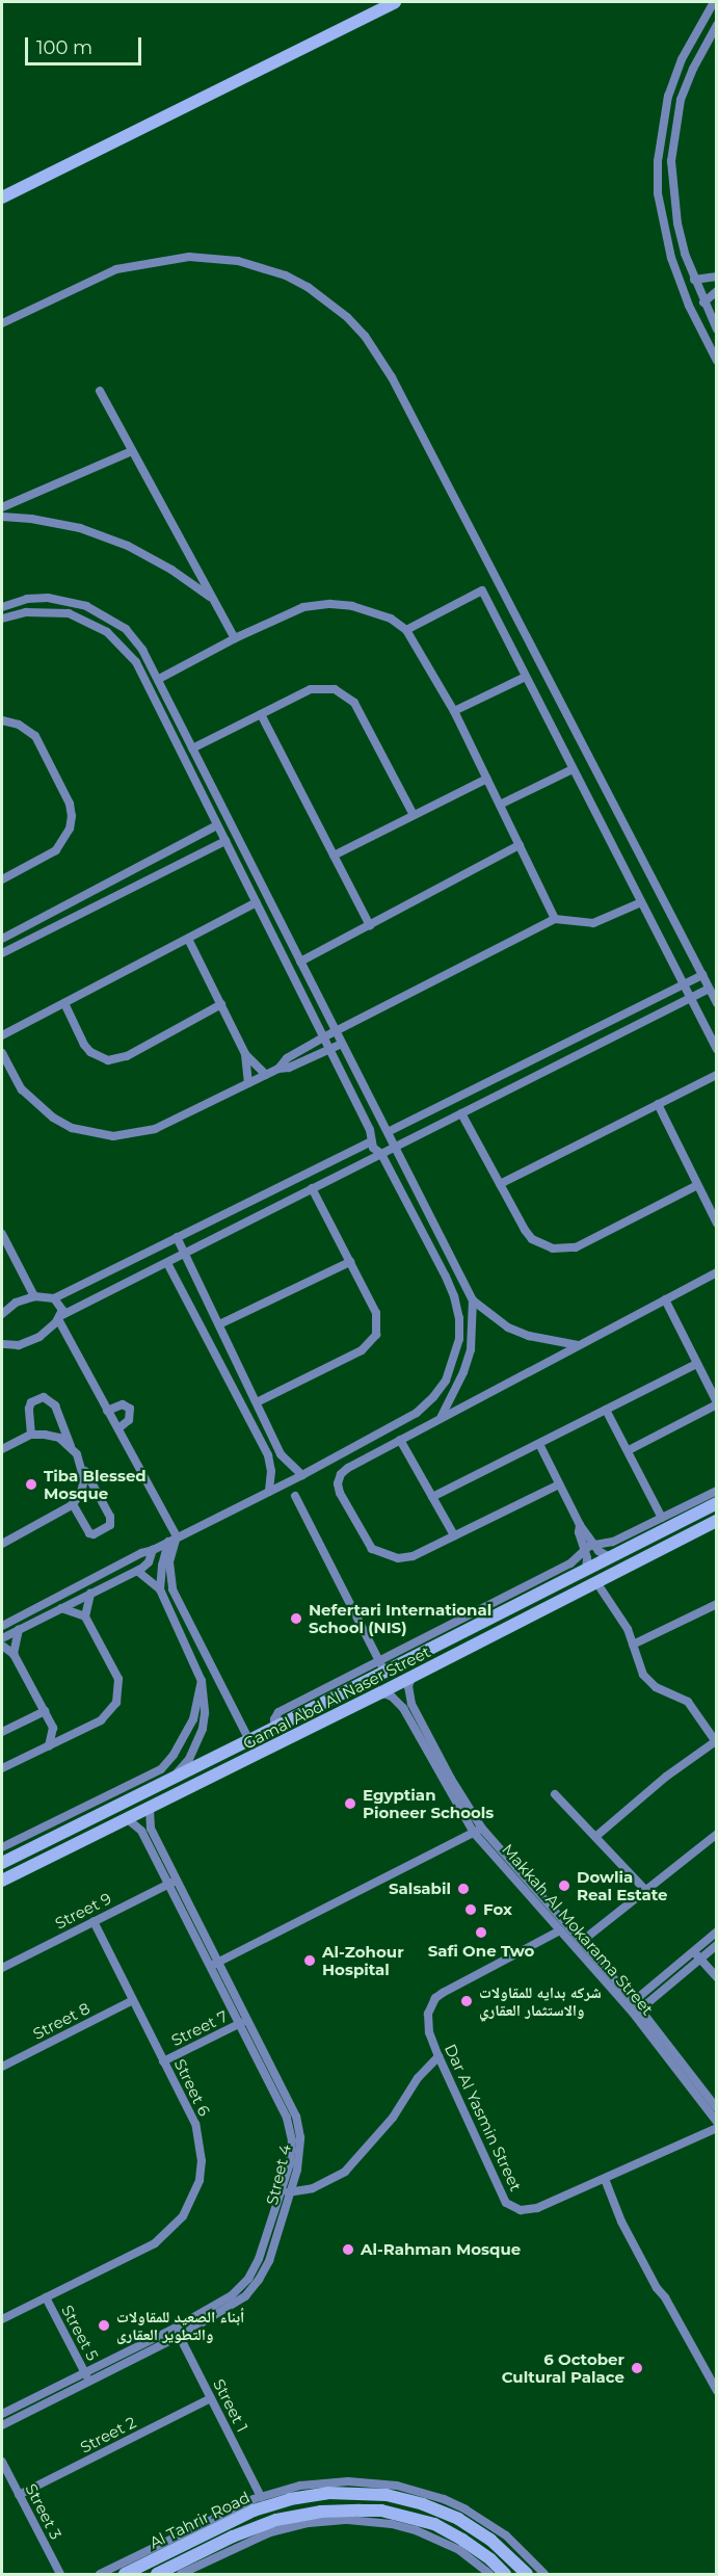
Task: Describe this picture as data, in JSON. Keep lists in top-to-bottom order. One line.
{"streets":{"main road":["Gamal Abd Al Naser Street","Al Tahrir Road"],"street":["Street 9","Makkah Al Mokarama Street","Street 8","Street 7","Street 6","Dar Al Yasmin Street","Street 4","Street 5","Street 1","Street 2","Street 3"]},"crossings":[["Gamal Abd Al Naser Street","Makkah Al Mokarama Street"],["Gamal Abd Al Naser Street","Street 4"],["Street 9","Street 6"],["Street 9","Street 4"],["Makkah Al Mokarama Street","Dar Al Yasmin Street"],["Street 8","Street 6"],["Street 7","Street 6"],["Street 7","Street 4"],["Street 6","Street 5"],["Street 4","Street 5"],["Street 4","Street 1"],["Street 1","Street 2"],["Street 2","Street 3"]],"places":["Tiba Blessed Mosque","Nefertari International School (NIS)","Egyptian Pioneer Schools","Dowlia Real Estate","Salsabil","Fox","Safi One Two","Al-Zohour Hospital","شركه بدايه للمقاولات والاستثمار العقاري","Al-Rahman Mosque","أبناء الصعيد للمقاولات والتطوير العقارى","6 October Cultural Palace"],"scale_bar":"100 m"}
